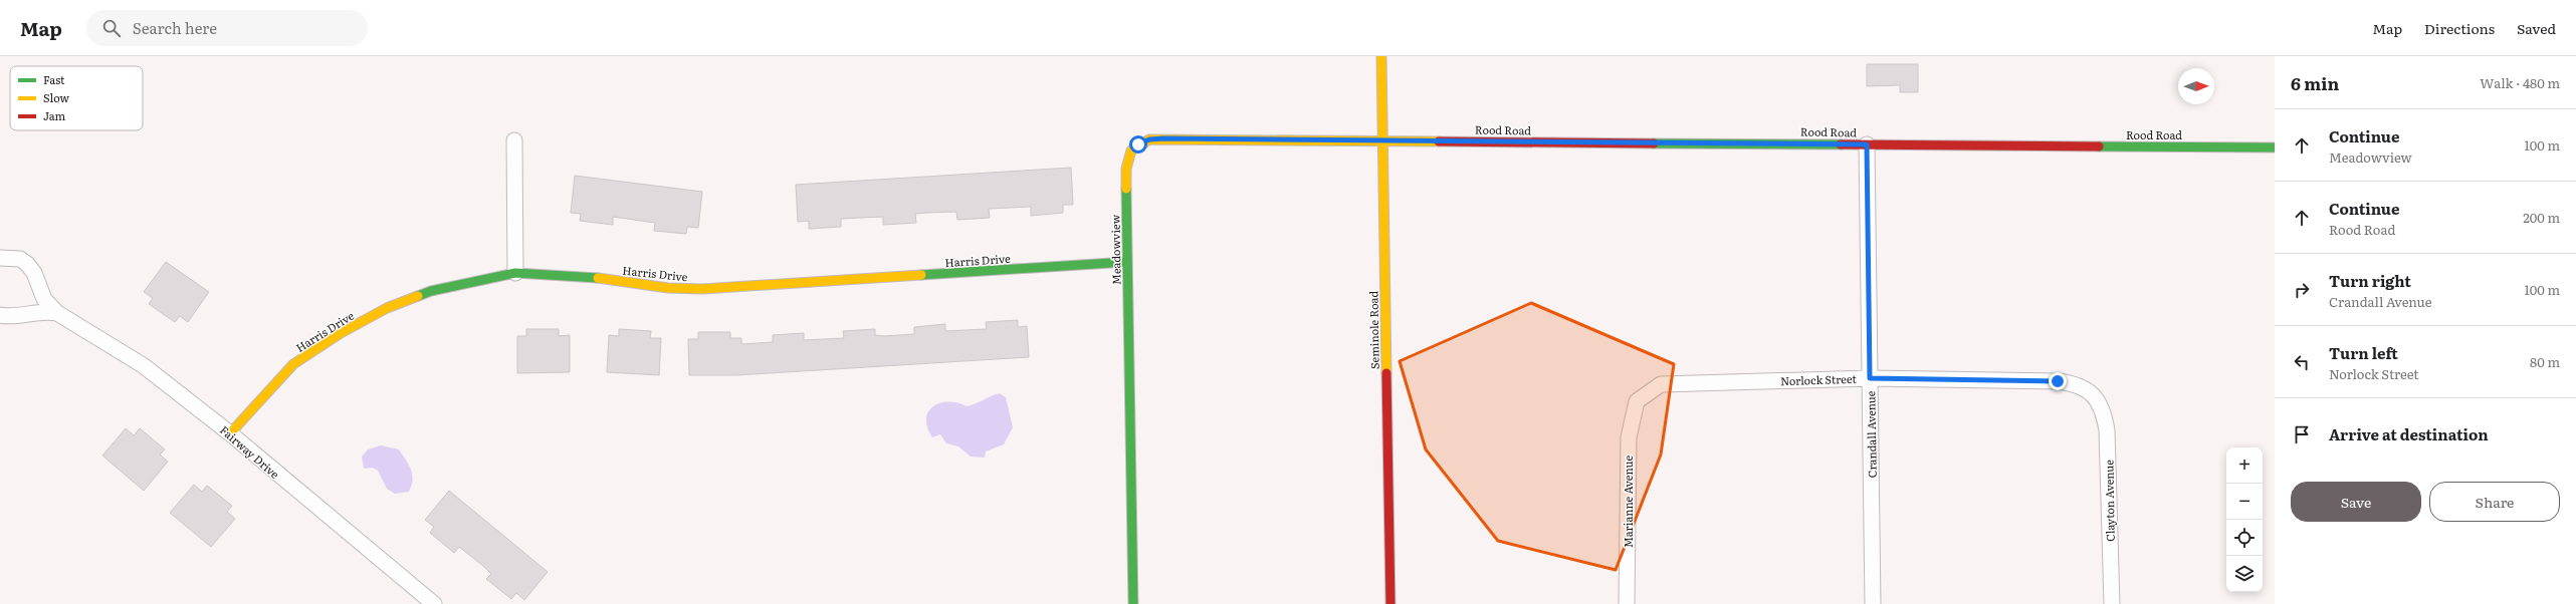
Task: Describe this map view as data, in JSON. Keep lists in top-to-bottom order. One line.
{"streets":{"street":["Rood Road","Meadowview","Harris Drive","Seminole Road","Norlock Street","Crandall Avenue","Fairway Drive","Clayton Avenue","Marianne Avenue"]},"crossings":[["Rood Road","Meadowview"],["Rood Road","Seminole Road"],["Rood Road","Crandall Avenue"],["Meadowview","Harris Drive"],["Meadowview","Seminole Road"],["Harris Drive","Fairway Drive"],["Norlock Street","Crandall Avenue"],["Norlock Street","Clayton Avenue"],["Norlock Street","Marianne Avenue"]],"legend":["Fast","Slow","Jam"],"north":"right","page":{"header":"Map","search":"Search here","nav":["Map","Directions","Saved"],"heading":["6 min","Walk · 480 m"],"list":[["Continue","Meadowview","100 m"],["Continue","Rood Road","200 m"],["Turn right","Crandall Avenue","100 m"],["Turn left","Norlock Street","80 m"],"Arrive at destination"],"map_buttons":["+","−"],"buttons":["Save","Share"]}}
